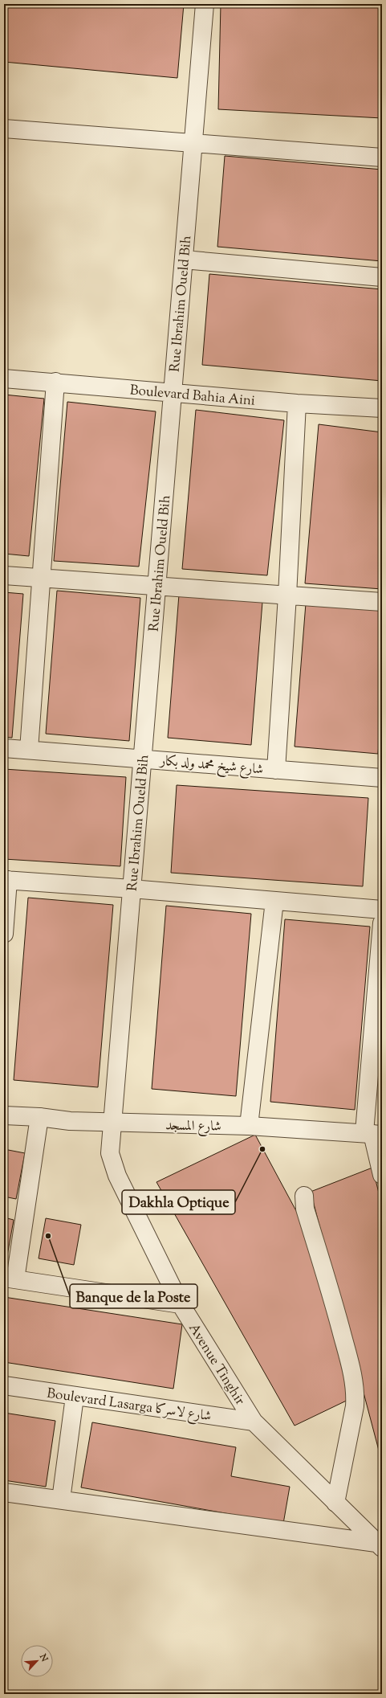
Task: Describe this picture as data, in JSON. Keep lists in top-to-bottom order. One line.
{"streets":{"street":["Rue Ibrahim Oueld Bih","Boulevard Bahia Aini","شارع شيخ محمد ولد بكار","شارع المسجد","Avenue Tinghir","Boulevard Lasarga شارع لاسركا"]},"crossings":[["Rue Ibrahim Oueld Bih","Boulevard Bahia Aini"],["Rue Ibrahim Oueld Bih","شارع شيخ محمد ولد بكار"],["Rue Ibrahim Oueld Bih","شارع المسجد"],["Rue Ibrahim Oueld Bih","Avenue Tinghir"],["شارع المسجد","Avenue Tinghir"],["Avenue Tinghir","Boulevard Lasarga شارع لاسركا"]],"places":["Dakhla Optique","Banque de la Poste"],"north":"top right"}
